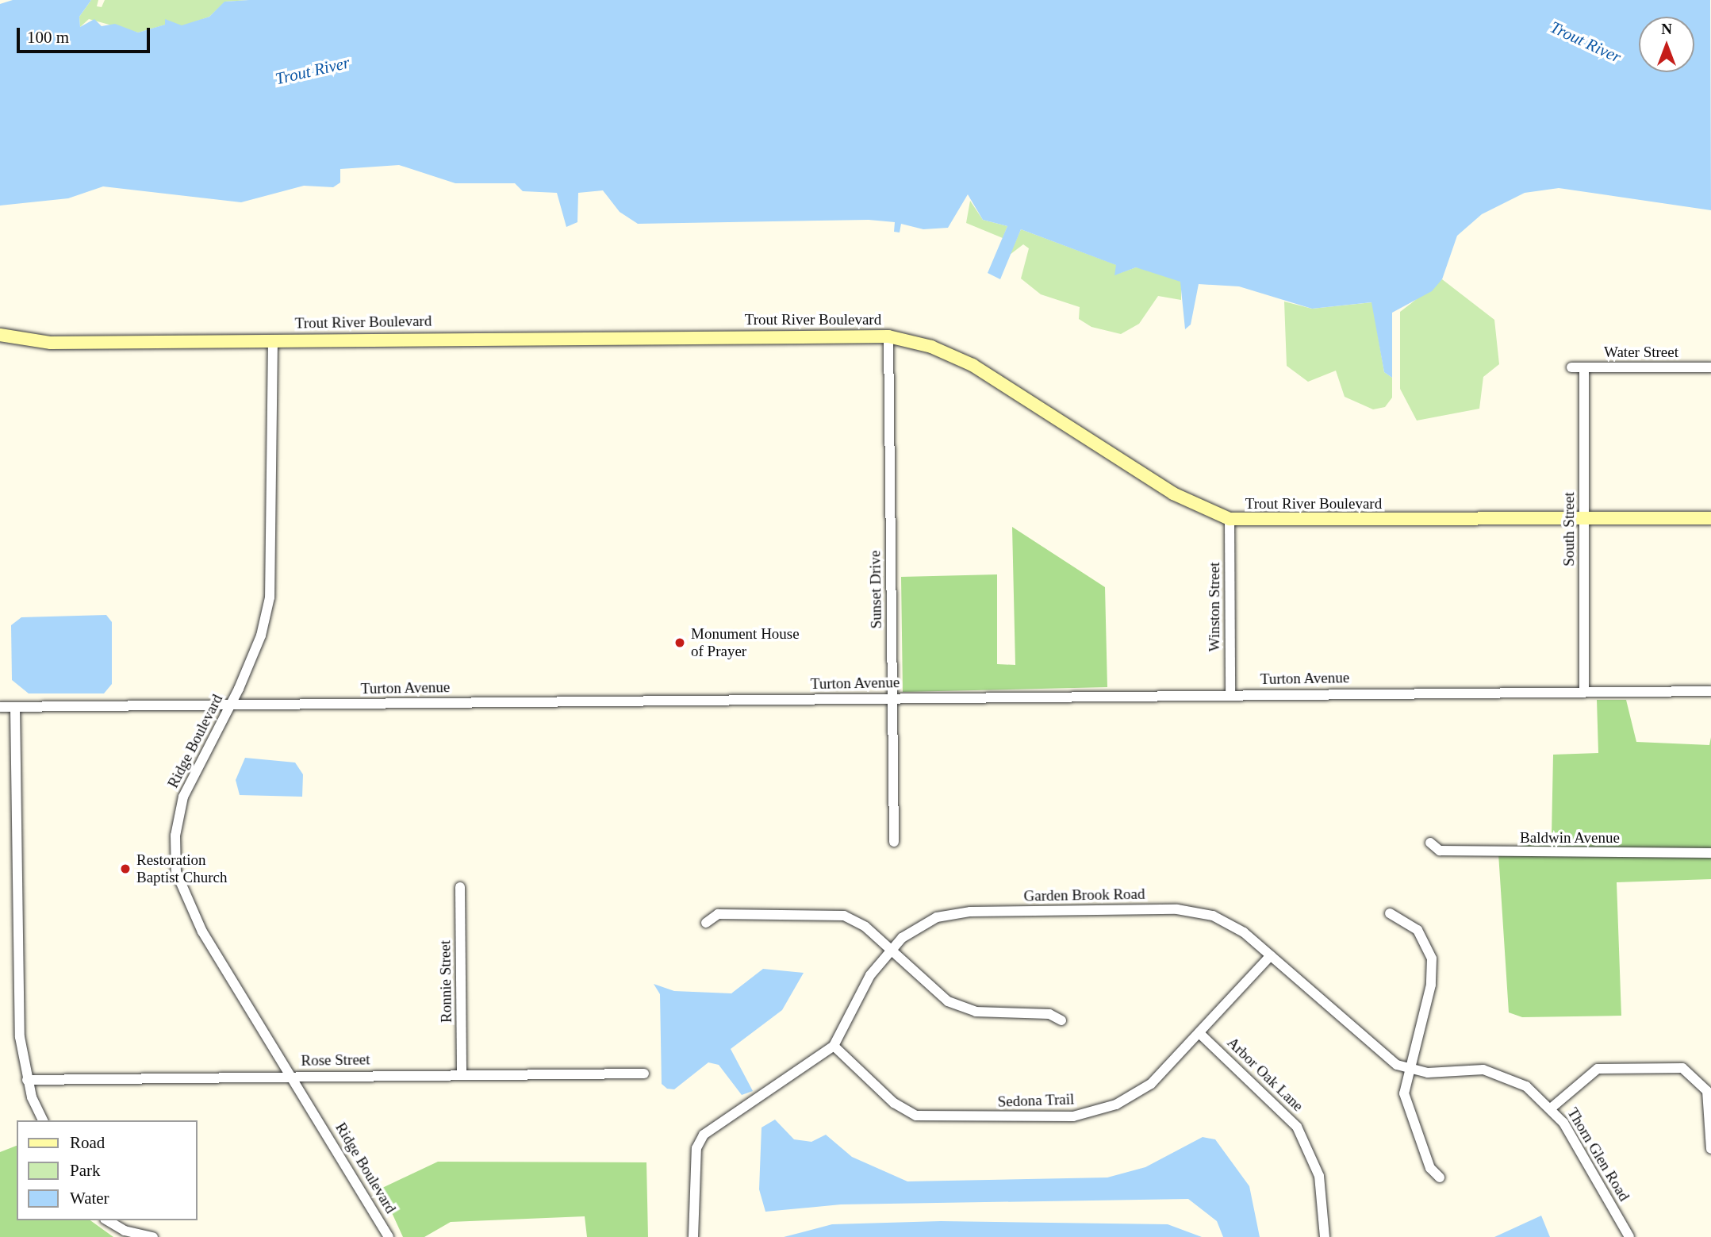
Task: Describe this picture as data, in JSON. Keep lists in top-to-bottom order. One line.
{"streets":{"street":["Trout River Boulevard","Water Street","South Street","Sunset Drive","Winston Street","Turton Avenue","Ridge Boulevard","Baldwin Avenue","Garden Brook Road","Ronnie Street","Rose Street","Arbor Oak Lane","Sedona Trail","Thorn Glen Road"]},"crossings":[["Trout River Boulevard","South Street"],["Trout River Boulevard","Sunset Drive"],["Trout River Boulevard","Winston Street"],["Trout River Boulevard","Ridge Boulevard"],["Water Street","South Street"],["South Street","Turton Avenue"],["Sunset Drive","Turton Avenue"],["Winston Street","Turton Avenue"],["Turton Avenue","Ridge Boulevard"],["Ridge Boulevard","Rose Street"],["Garden Brook Road","Sedona Trail"],["Garden Brook Road","Thorn Glen Road"],["Ronnie Street","Rose Street"],["Arbor Oak Lane","Sedona Trail"]],"water":["Trout River"],"places":["Monument House of Prayer","Restoration Baptist Church"],"legend":["Road","Park","Water"],"scale_bar":"100 m","north":"top"}
